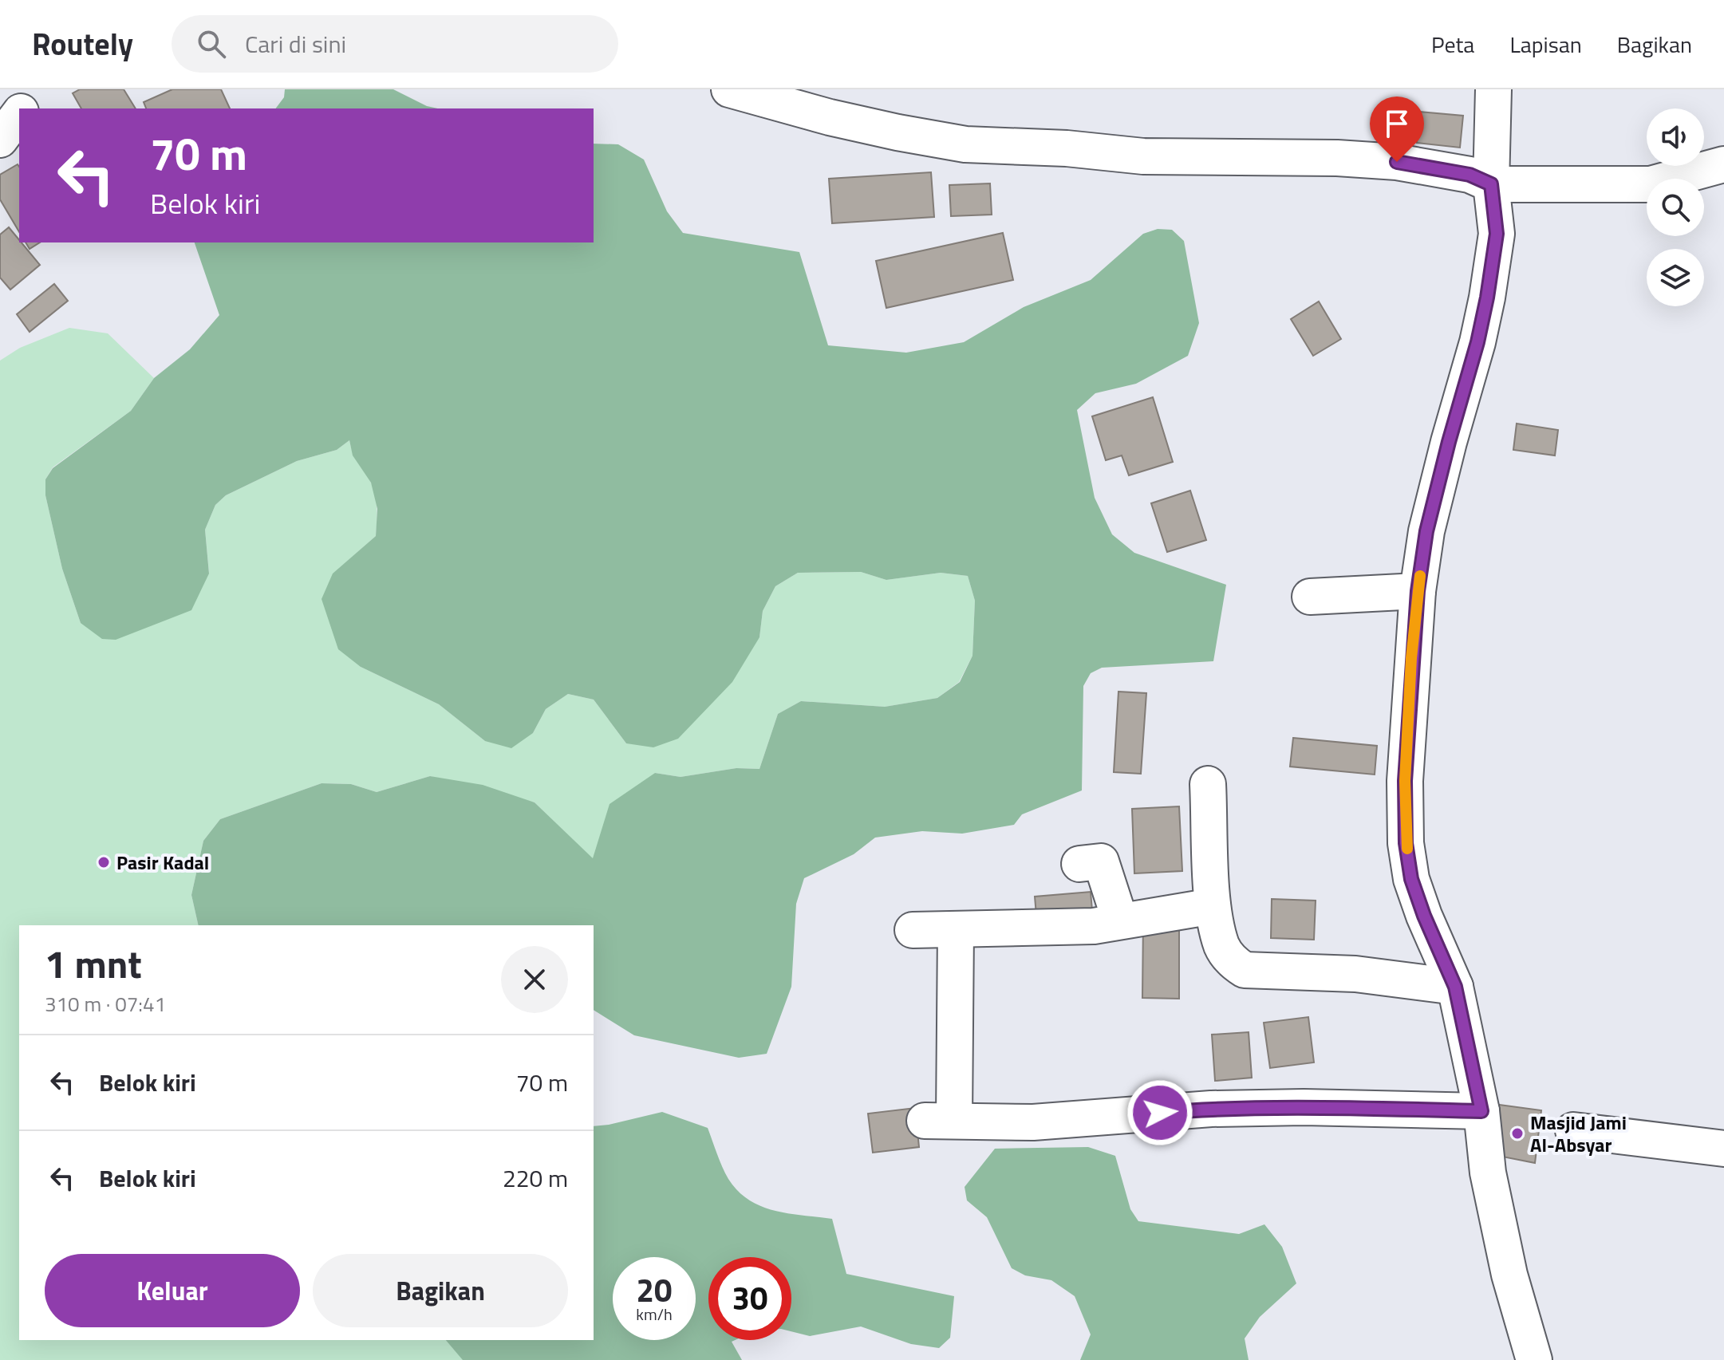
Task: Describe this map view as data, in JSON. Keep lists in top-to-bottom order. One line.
{"places":["Pasir Kadal","Masjid Jami Al-Absyar"],"page":{"header":"Routely","search":"Cari di sini","nav":["Peta","Lapisan","Bagikan"],"turn":["70 m","Belok kiri"],"heading":["1 mnt","310 m · 07:41"],"list":[{"name":"Belok kiri","value":"70 m"},{"name":"Belok kiri","value":"220 m"}],"buttons":["Keluar","Bagikan"],"speed":"20 km/h","limit":"30"}}
